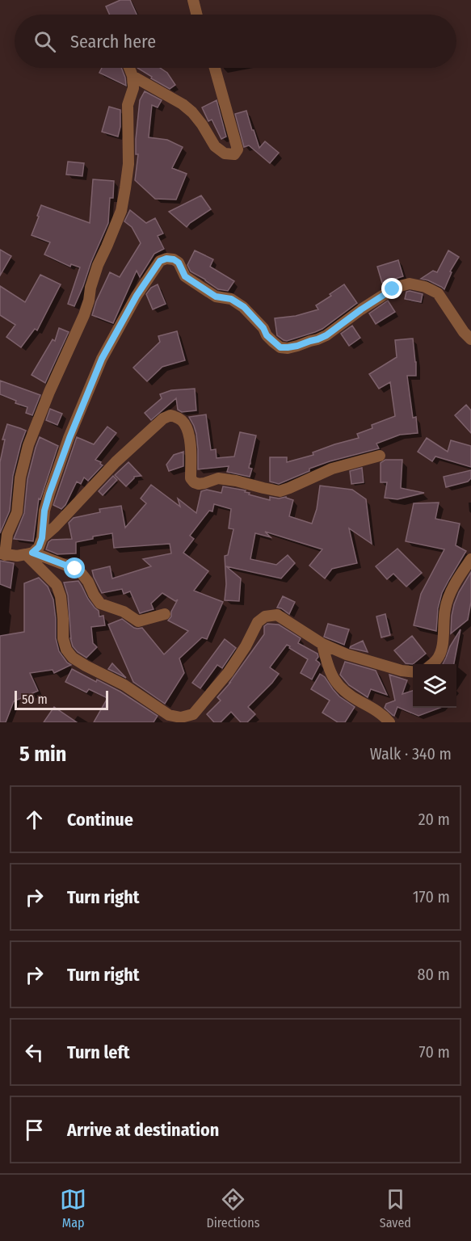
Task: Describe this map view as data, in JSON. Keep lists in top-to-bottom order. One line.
{"scale_bar":"50 m","page":{"search":"Search here","scale":"50 m","heading":["5 min","Walk · 340 m"],"list":[["Continue","20 m"],["Turn right","170 m"],["Turn right","80 m"],["Turn left","70 m"],"Arrive at destination"],"nav":["Map","Directions","Saved"]}}
